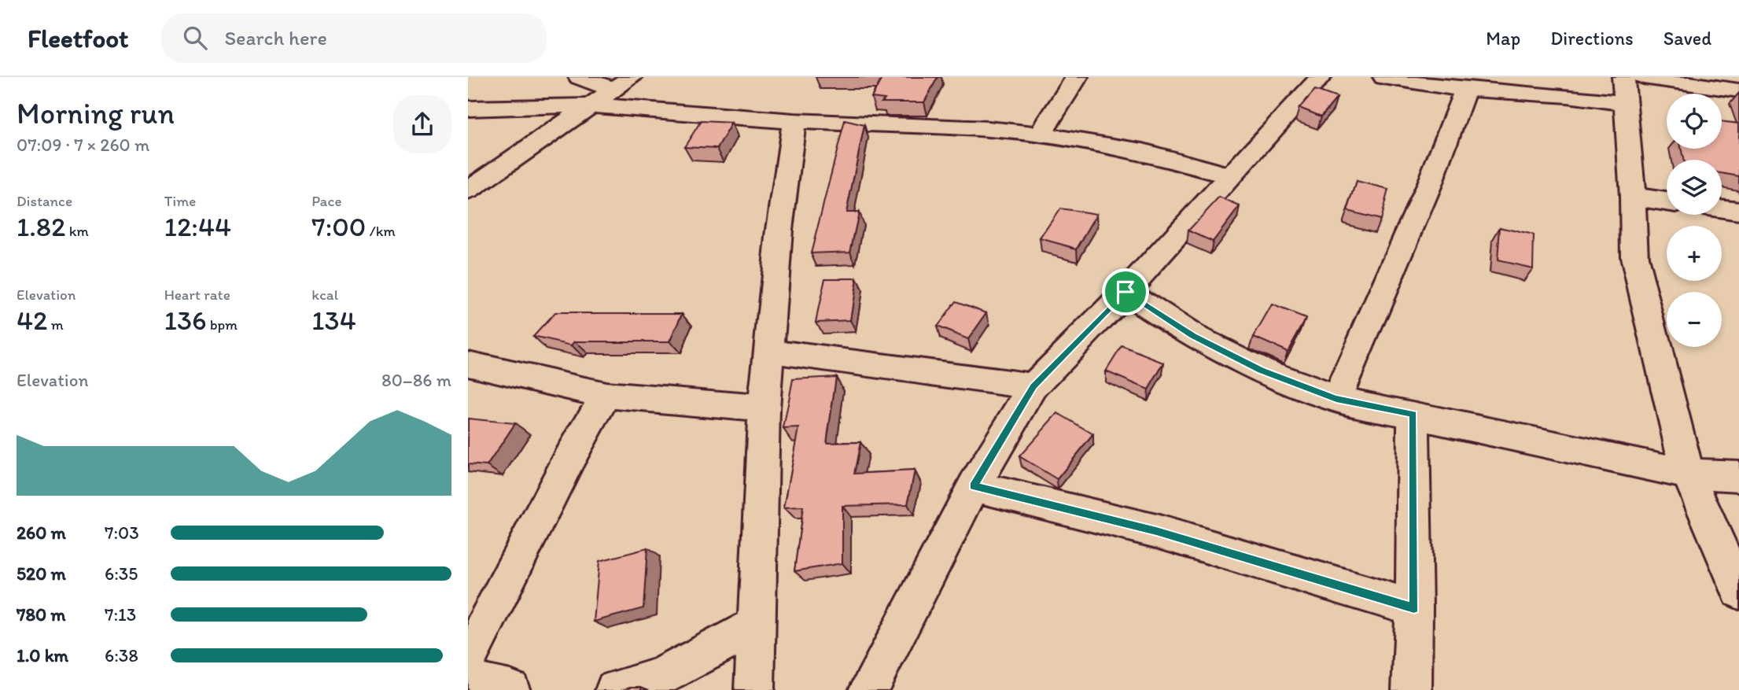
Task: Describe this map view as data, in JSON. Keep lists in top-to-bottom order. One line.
{"page":{"header":"Fleetfoot","search":"Search here","nav":["Map","Directions","Saved"],"heading":["Morning run","07:09 · 7 × 260 m"],"map_buttons":["+","−"],"stats":[["Distance","1.82 km"],["Time","12:44"],["Pace","7:00 /km"],["Elevation","42 m"],["Heart rate","136 bpm"],["kcal","134"]],"chart":["Elevation","80–86 m"],"list":[{"name":"260 m","note":"7:03"},{"name":"520 m","note":"6:35"},{"name":"780 m","note":"7:13"},{"name":"1.0 km","note":"6:38"}]}}
